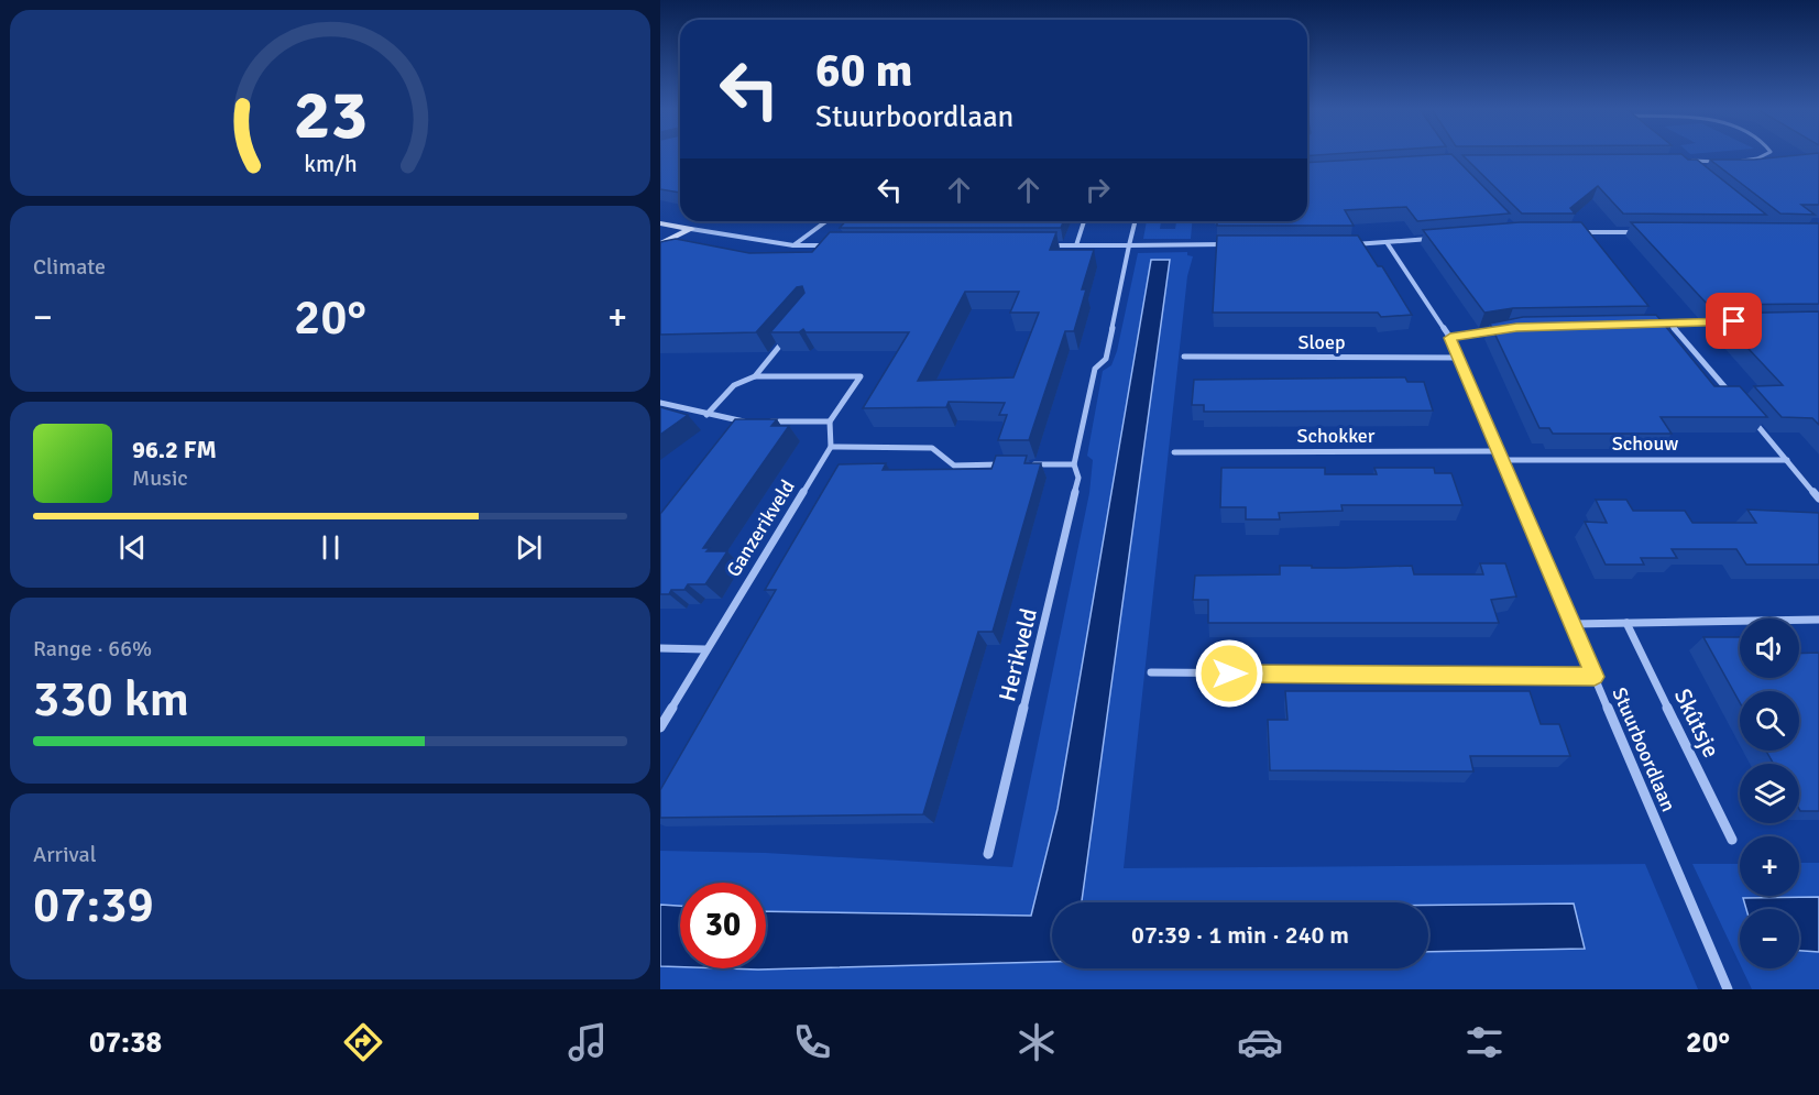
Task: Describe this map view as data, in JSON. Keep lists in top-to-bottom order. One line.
{"streets":{"street":["Sloep","Schokker","Schouw","Ganzerikveld","Herikveld","Skûtsje","Stuurboordlaan"]},"crossings":[["Sloep","Stuurboordlaan"],["Schokker","Schouw"],["Schokker","Stuurboordlaan"],["Schouw","Stuurboordlaan"]],"page":{"turn":["60 m","Stuurboordlaan"],"tile":["Climate",["Range · 66%","330 km"],["Arrival","07:39"]],"heat":["−","20°","+"],"song":["96.2 FM","Music"],"map_buttons":["+","−"],"limit":"30","trip":"07:39 · 1 min · 240 m","tabs":["07:38","20°"],"gauge":["23","km/h"]}}
